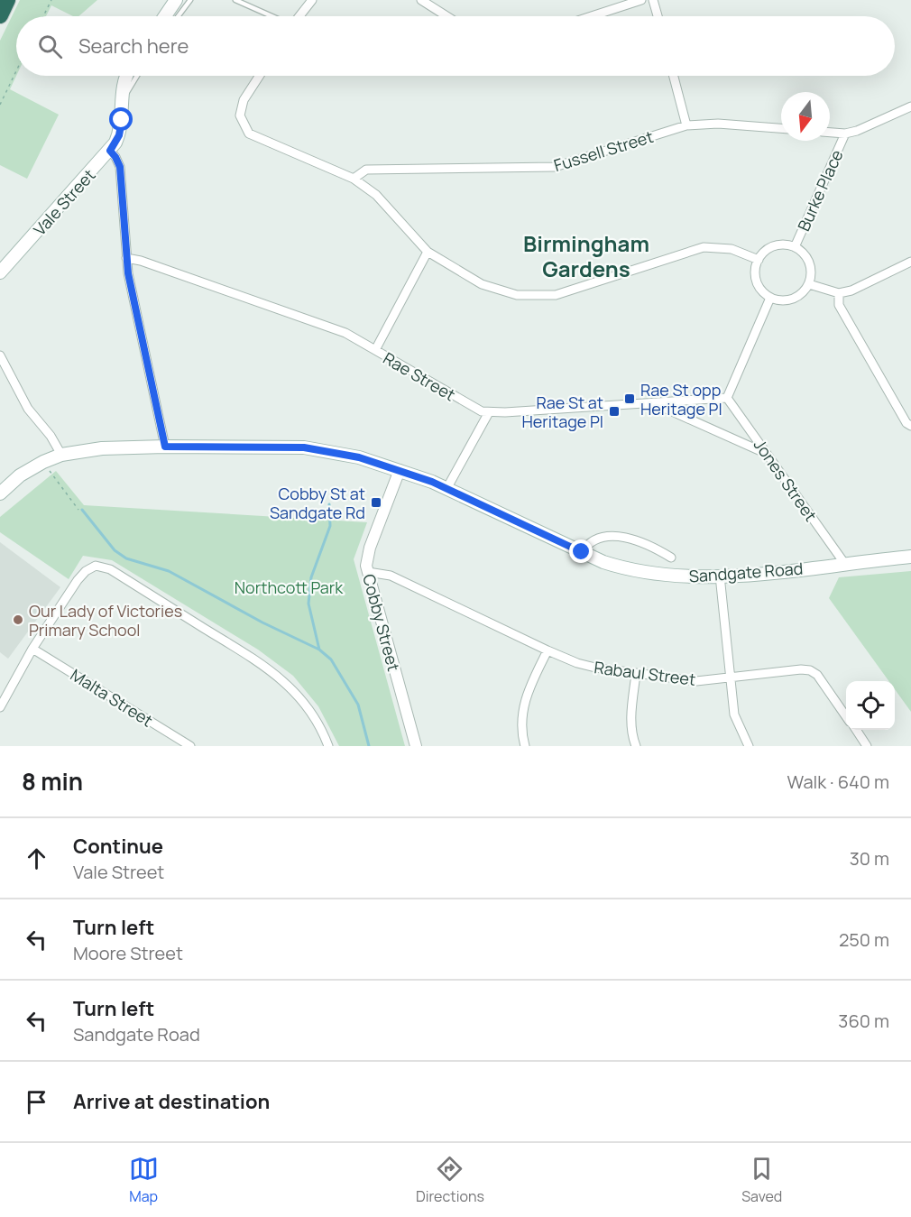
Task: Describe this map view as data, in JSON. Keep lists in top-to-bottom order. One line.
{"streets":{"main road":["Vale Street","Sandgate Road"],"street":["Fussell Street","Burke Place","Rae Street","Jones Street","Cobby Street","Rabaul Street","Malta Street"]},"crossings":[["Rae Street","Jones Street"],["Jones Street","Sandgate Road"],["Sandgate Road","Cobby Street"],["Cobby Street","Rabaul Street"]],"districts":["Birmingham Gardens"],"parks":["Northcott Park"],"places":{"transit":["Rae St opp Heritage Pl","Rae St at Heritage Pl","Cobby St at Sandgate Rd"],"other":["Our Lady of Victories Primary School"]},"north":"bottom","page":{"search":"Search here","heading":["8 min","Walk · 640 m"],"list":[["Continue","Vale Street","30 m"],["Turn left","Moore Street","250 m"],["Turn left","Sandgate Road","360 m"],"Arrive at destination"],"nav":["Map","Directions","Saved"]}}
